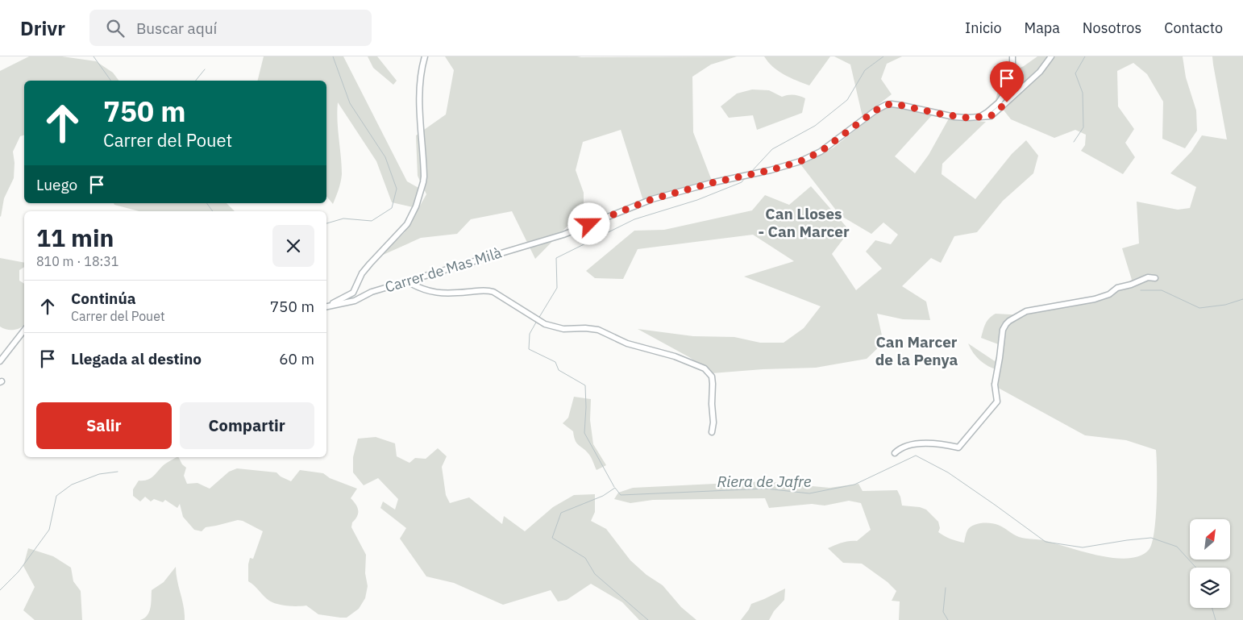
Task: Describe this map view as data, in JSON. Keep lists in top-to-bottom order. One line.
{"streets":{"street":["Carrer de Mas Milà"]},"districts":["Can Lloses - Can Marcer","Can Marcer de la Penya"],"water":["Riera de Jafre"],"north":"top right","page":{"header":"Drivr","search":"Buscar aquí","nav":["Inicio","Mapa","Nosotros","Contacto"],"turn":["750 m","Carrer del Pouet"],"then":"Luego","heading":["11 min","810 m · 18:31"],"list":[{"name":"Continúa","note":"Carrer del Pouet","value":"750 m"},{"name":"Llegada al destino","value":"60 m"}],"buttons":["Salir","Compartir"]}}
